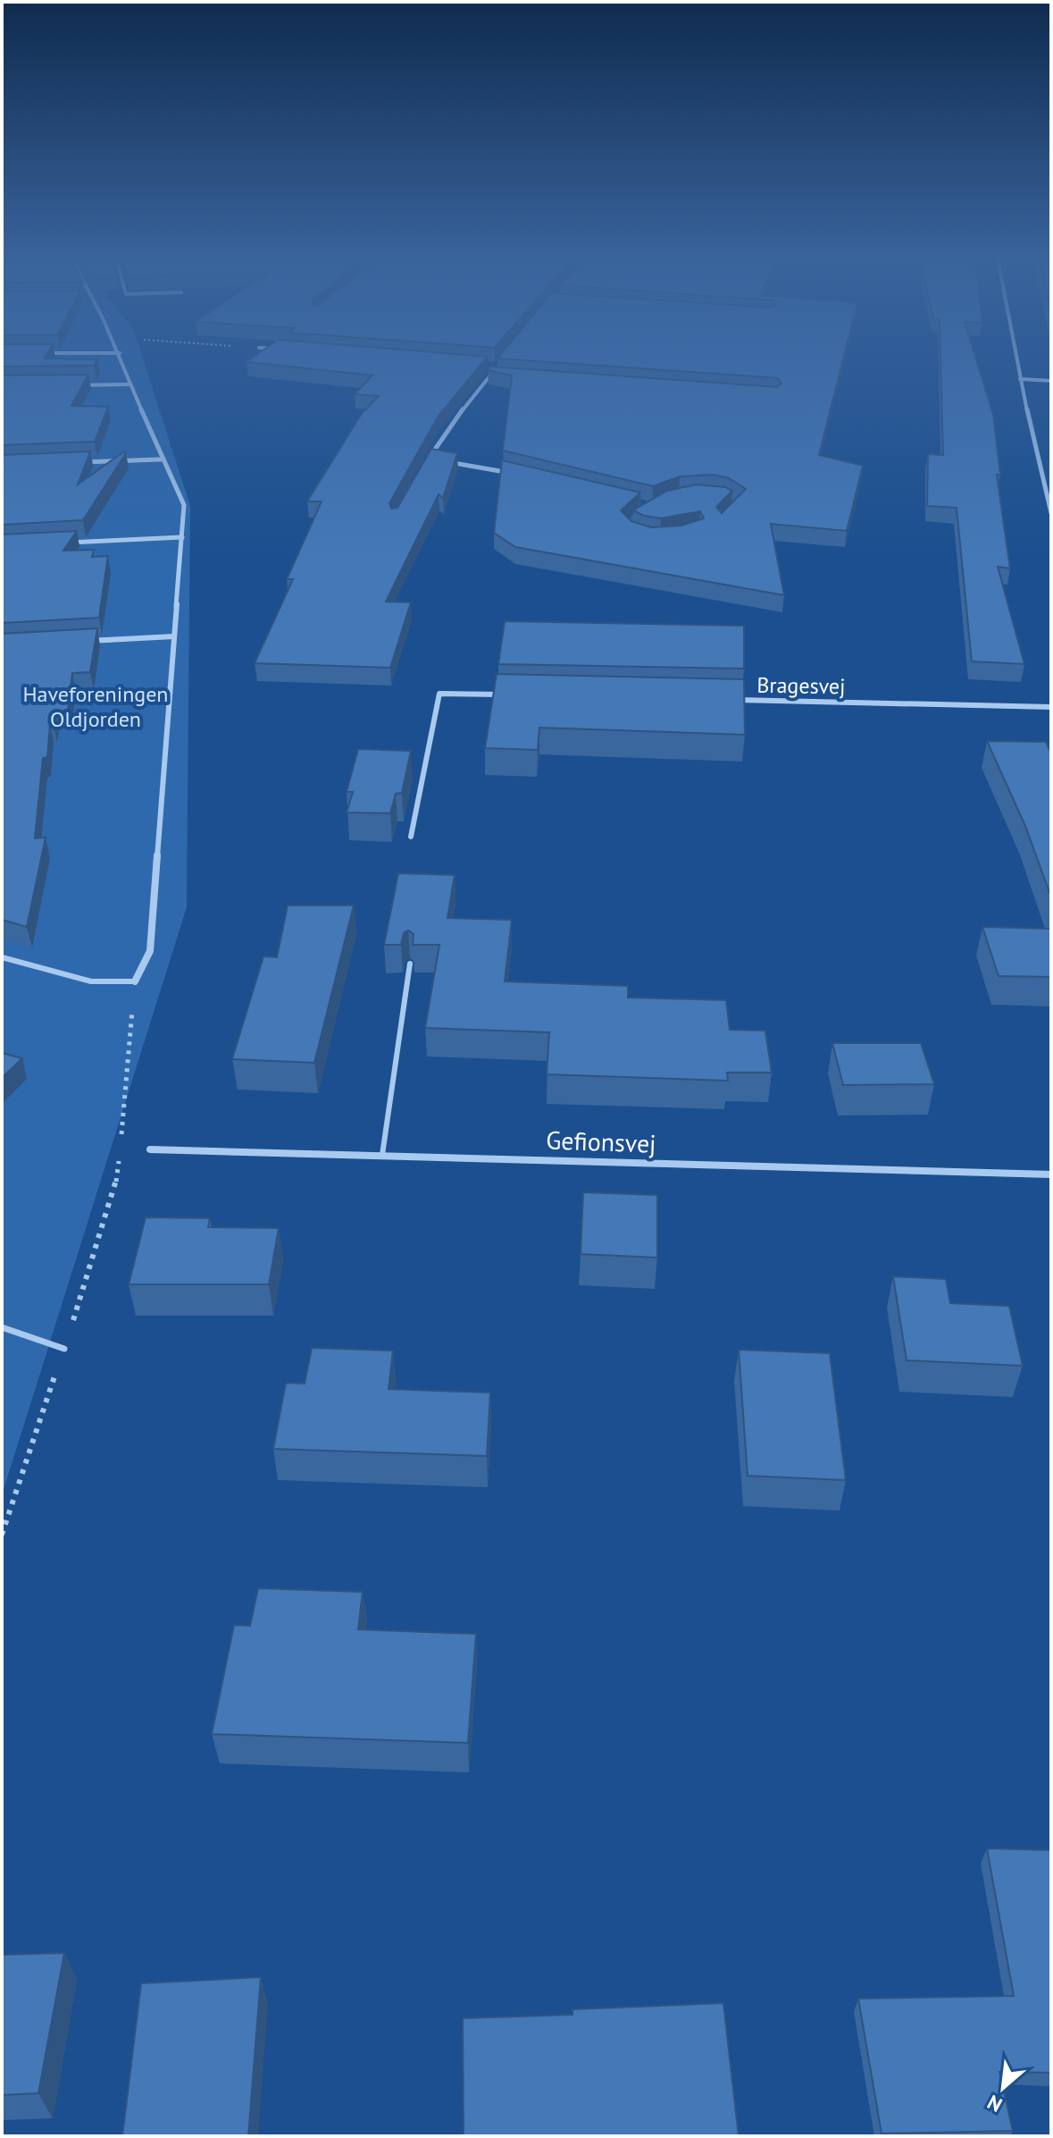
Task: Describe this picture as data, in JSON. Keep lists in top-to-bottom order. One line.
{"streets":{"street":["Bragesvej","Gefionsvej"]},"parks":["Haveforeningen Oldjorden"],"north":"bottom left"}
